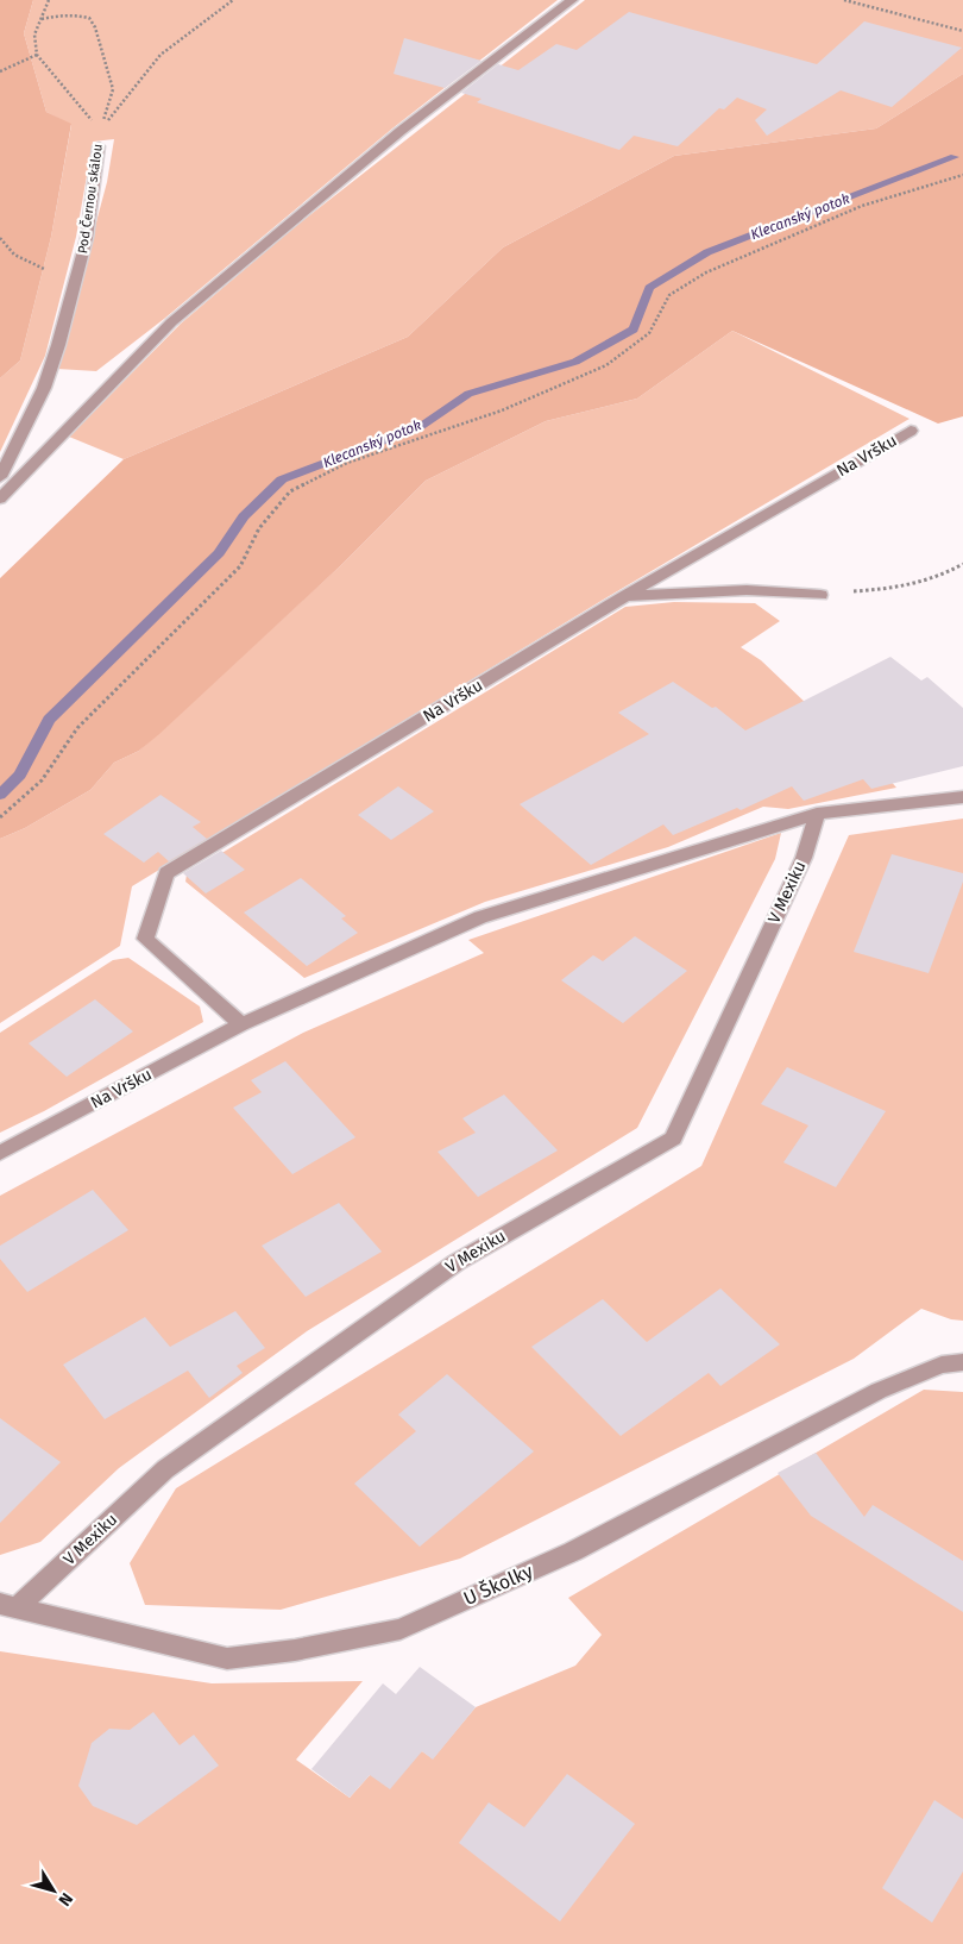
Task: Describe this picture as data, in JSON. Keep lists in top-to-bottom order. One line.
{"streets":{"street":["Pod Černou skálou","Na Vršku","V Mexiku","U Školky"]},"crossings":[["Na Vršku","V Mexiku"],["V Mexiku","U Školky"]],"water":["Klecanský potok"],"north":"bottom right"}
